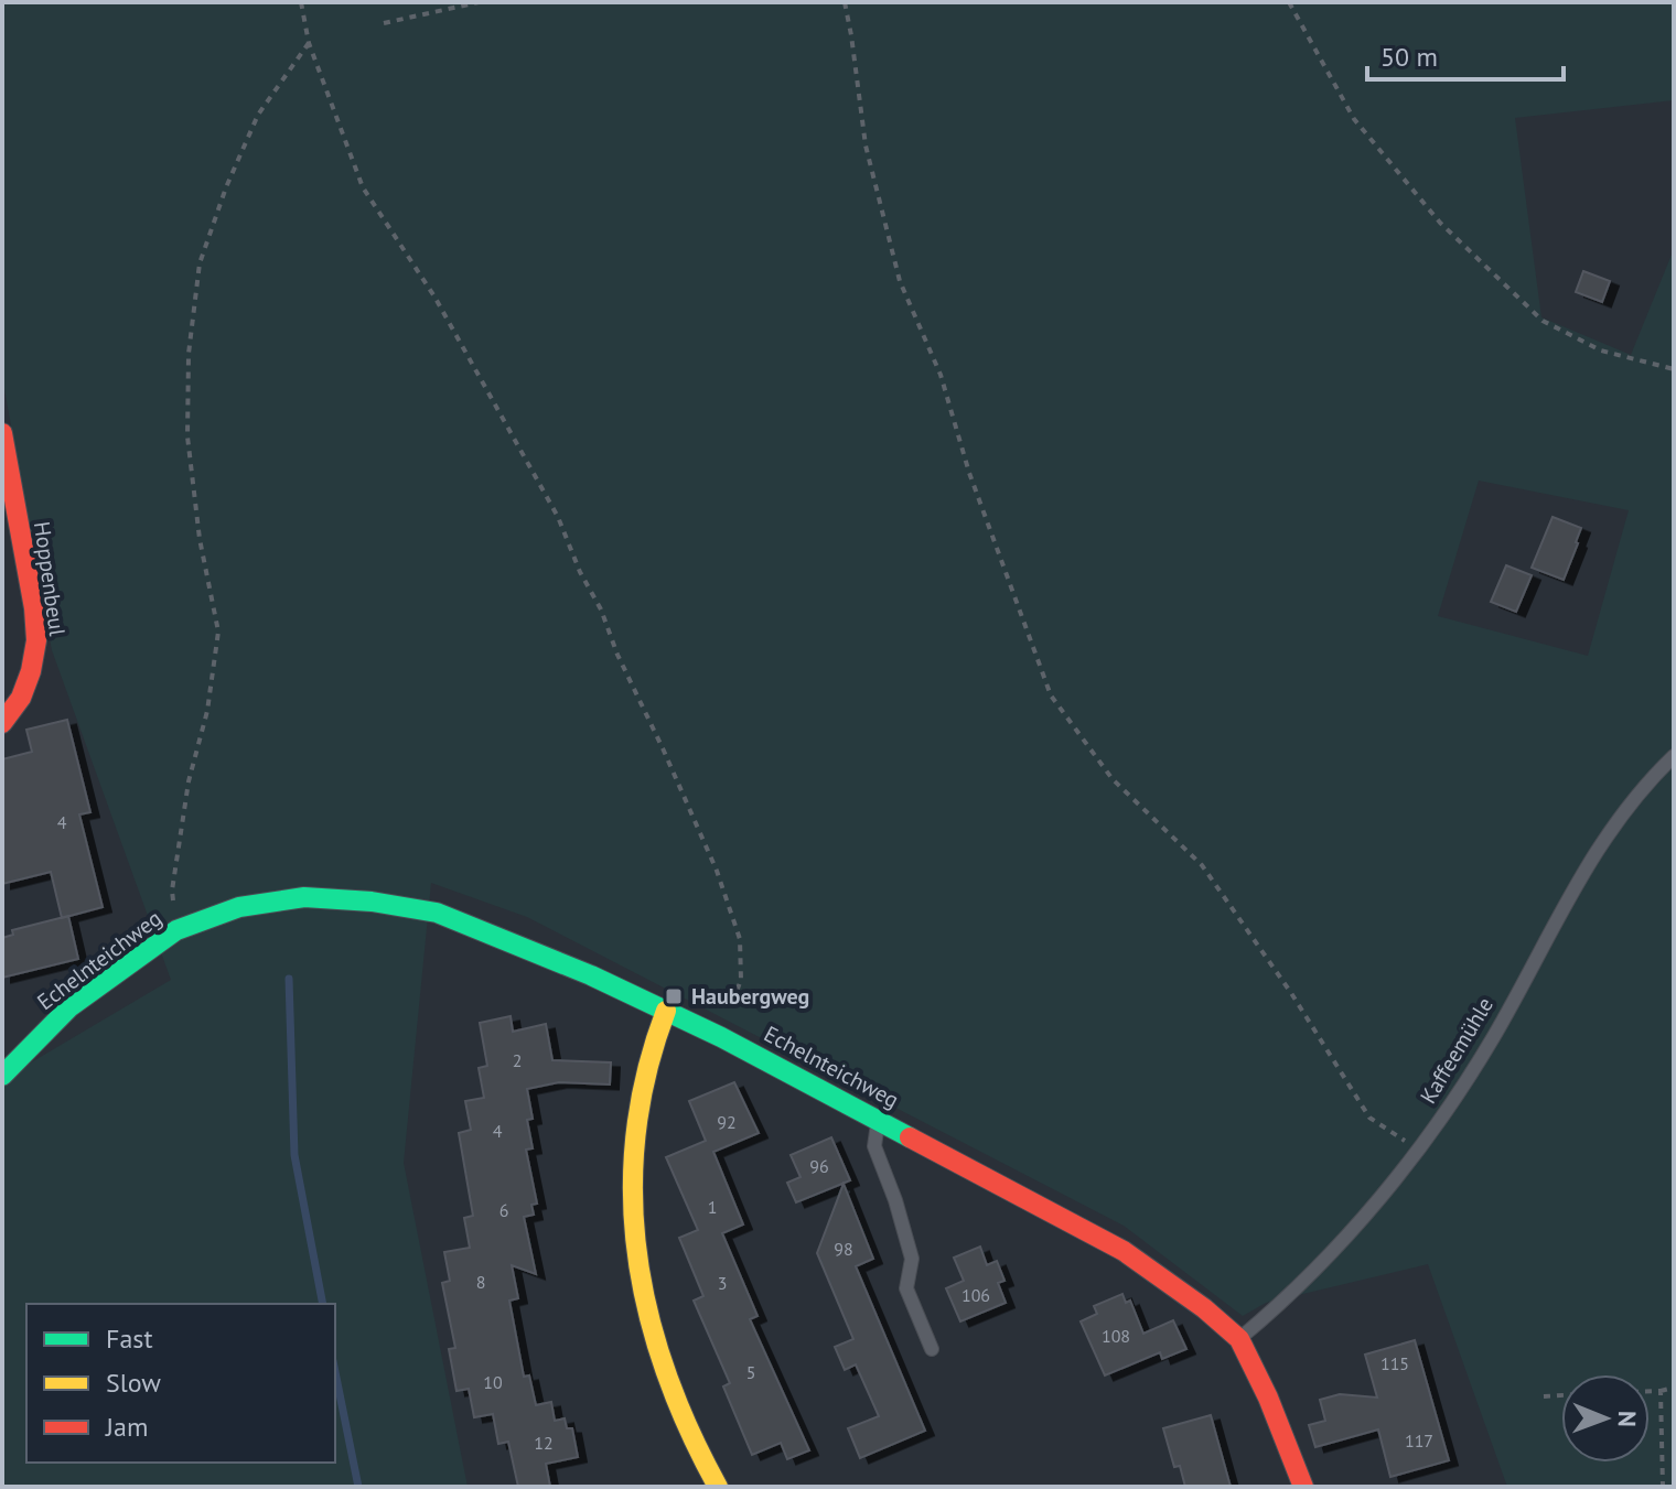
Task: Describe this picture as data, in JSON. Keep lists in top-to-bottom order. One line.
{"streets":{"street":["Hoppenbeul","Echelnteichweg"],"lane":["Kaffeemühle"]},"crossings":[["Echelnteichweg","Kaffeemühle"]],"places":{"transit":["Haubergweg"]},"house_numbers":["4","2","92","4","96","1","6","98","8","3","106","108","115","5","10","117","12"],"legend":["Fast","Slow","Jam"],"scale_bar":"50 m","north":"right"}
